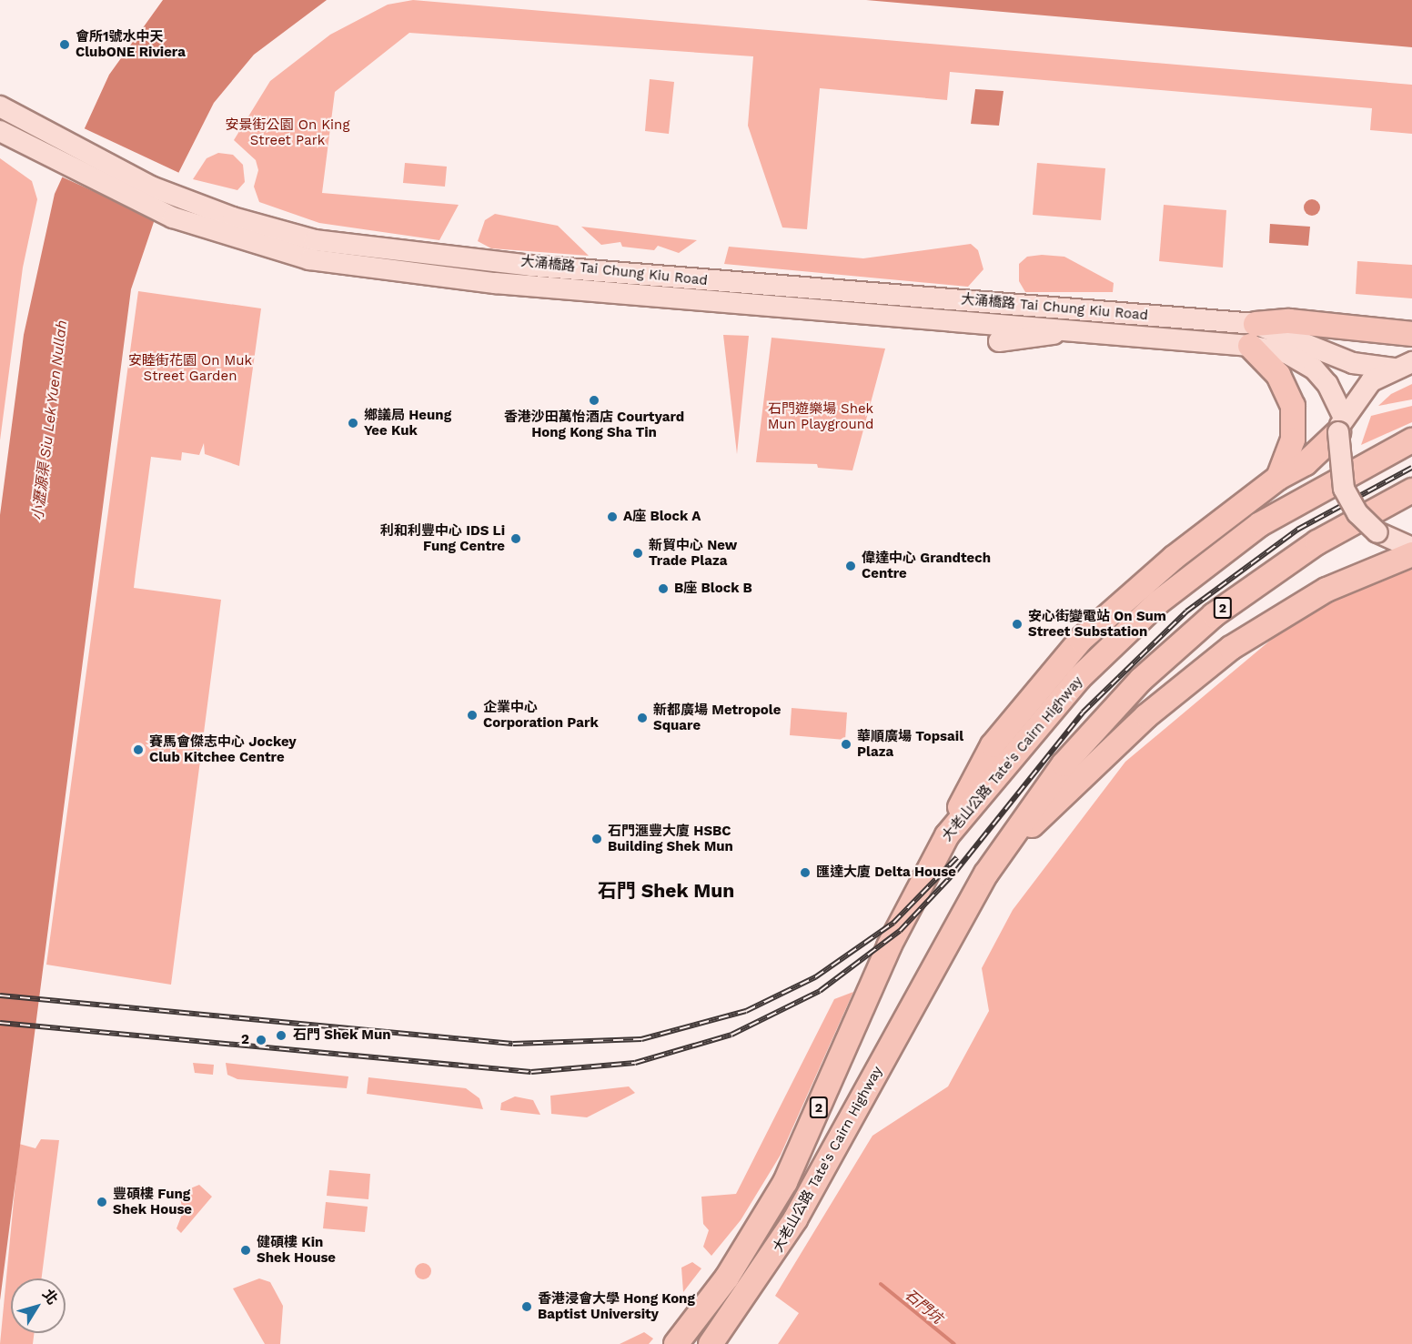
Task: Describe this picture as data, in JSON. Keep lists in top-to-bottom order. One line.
{"streets":{"highway":["2","大老山公路 Tate's Cairn Highway"],"main road":["大涌橋路 Tai Chung Kiu Road"]},"districts":["石門 Shek Mun"],"water":["小瀝源渠 Siu Lek Yuen Nullah","石門坑"],"parks":["安景街公園 On King Street Park","安睦街花園 On Muk Street Garden","石門遊樂場 Shek Mun Playground"],"places":["會所1號水中天 ClubONE Riviera","香港沙田萬怡酒店 Courtyard Hong Kong Sha Tin","鄉議局 Heung Yee Kuk","A座 Block A","利和利豐中心 IDS Li Fung Centre","新貿中心 New Trade Plaza","偉達中心 Grandtech Centre","B座 Block B","安心街變電站 On Sum Street Substation","企業中心 Corporation Park","新都廣場 Metropole Square","華順廣場 Topsail Plaza","賽馬會傑志中心 Jockey Club Kitchee Centre","石門滙豐大廈 HSBC Building Shek Mun","匯達大廈 Delta House","石門 Shek Mun","2","豐碩樓 Fung Shek House","健碩樓 Kin Shek House","香港浸會大學 Hong Kong Baptist University"],"north":"top right"}
